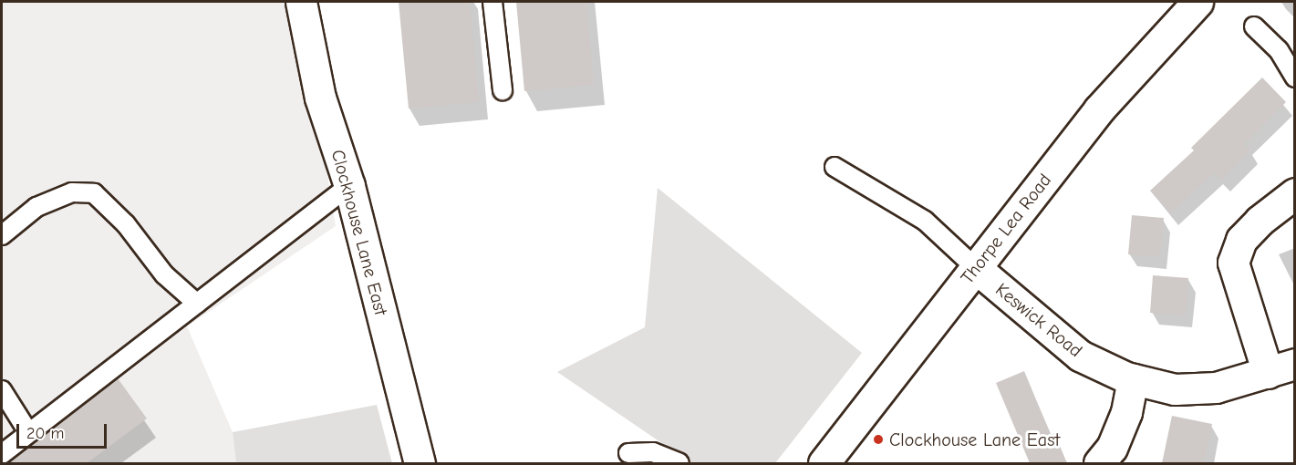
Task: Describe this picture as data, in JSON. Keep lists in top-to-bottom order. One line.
{"streets":{"street":["Thorpe Lea Road","Clockhouse Lane East","Keswick Road"]},"crossings":[["Thorpe Lea Road","Keswick Road"]],"places":["Clockhouse Lane East"],"scale_bar":"20 m"}
